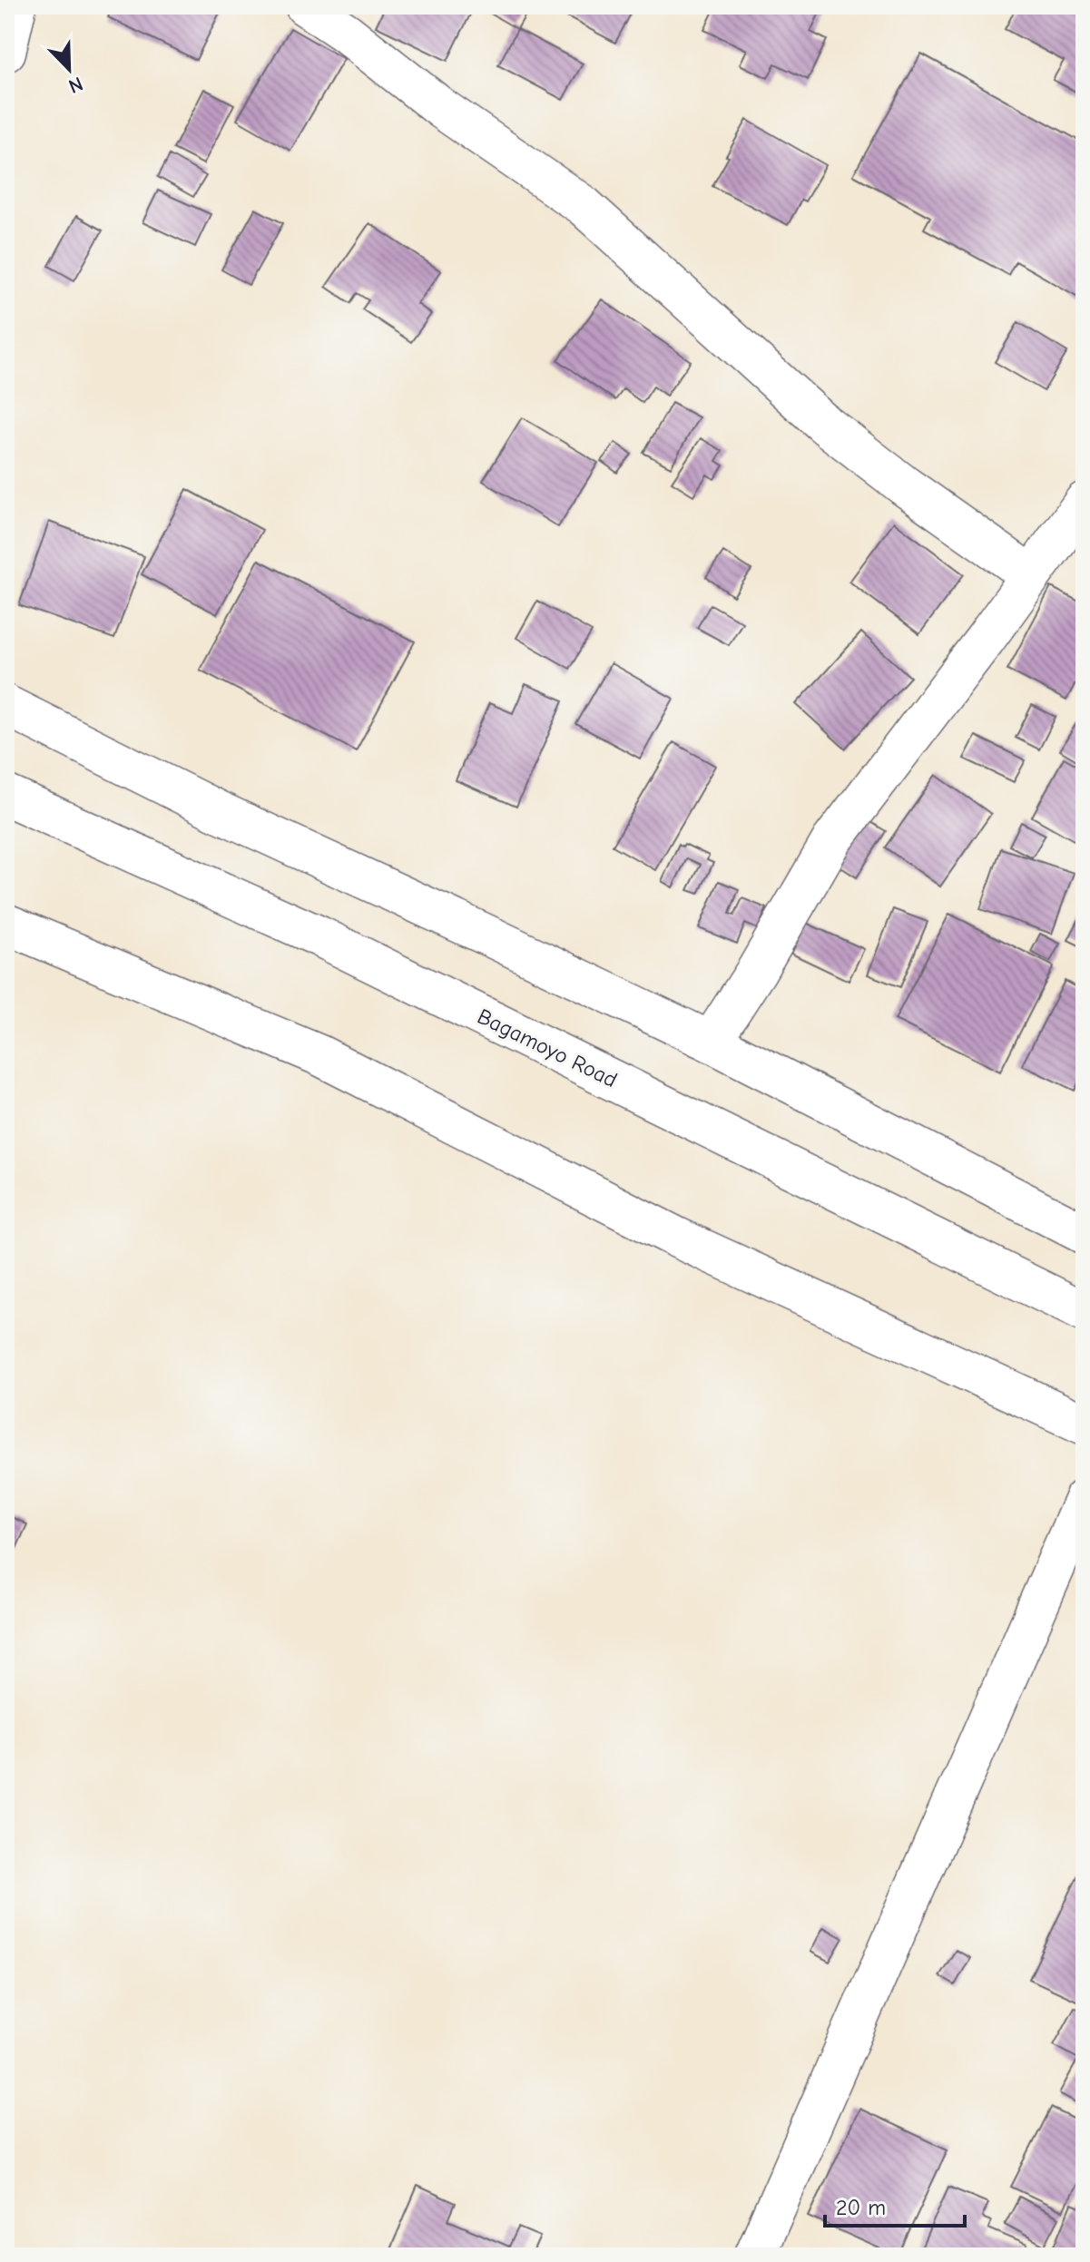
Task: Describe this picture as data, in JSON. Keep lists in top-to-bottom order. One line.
{"streets":{"main road":["Bagamoyo Road"]},"scale_bar":"20 m","north":"bottom right"}
